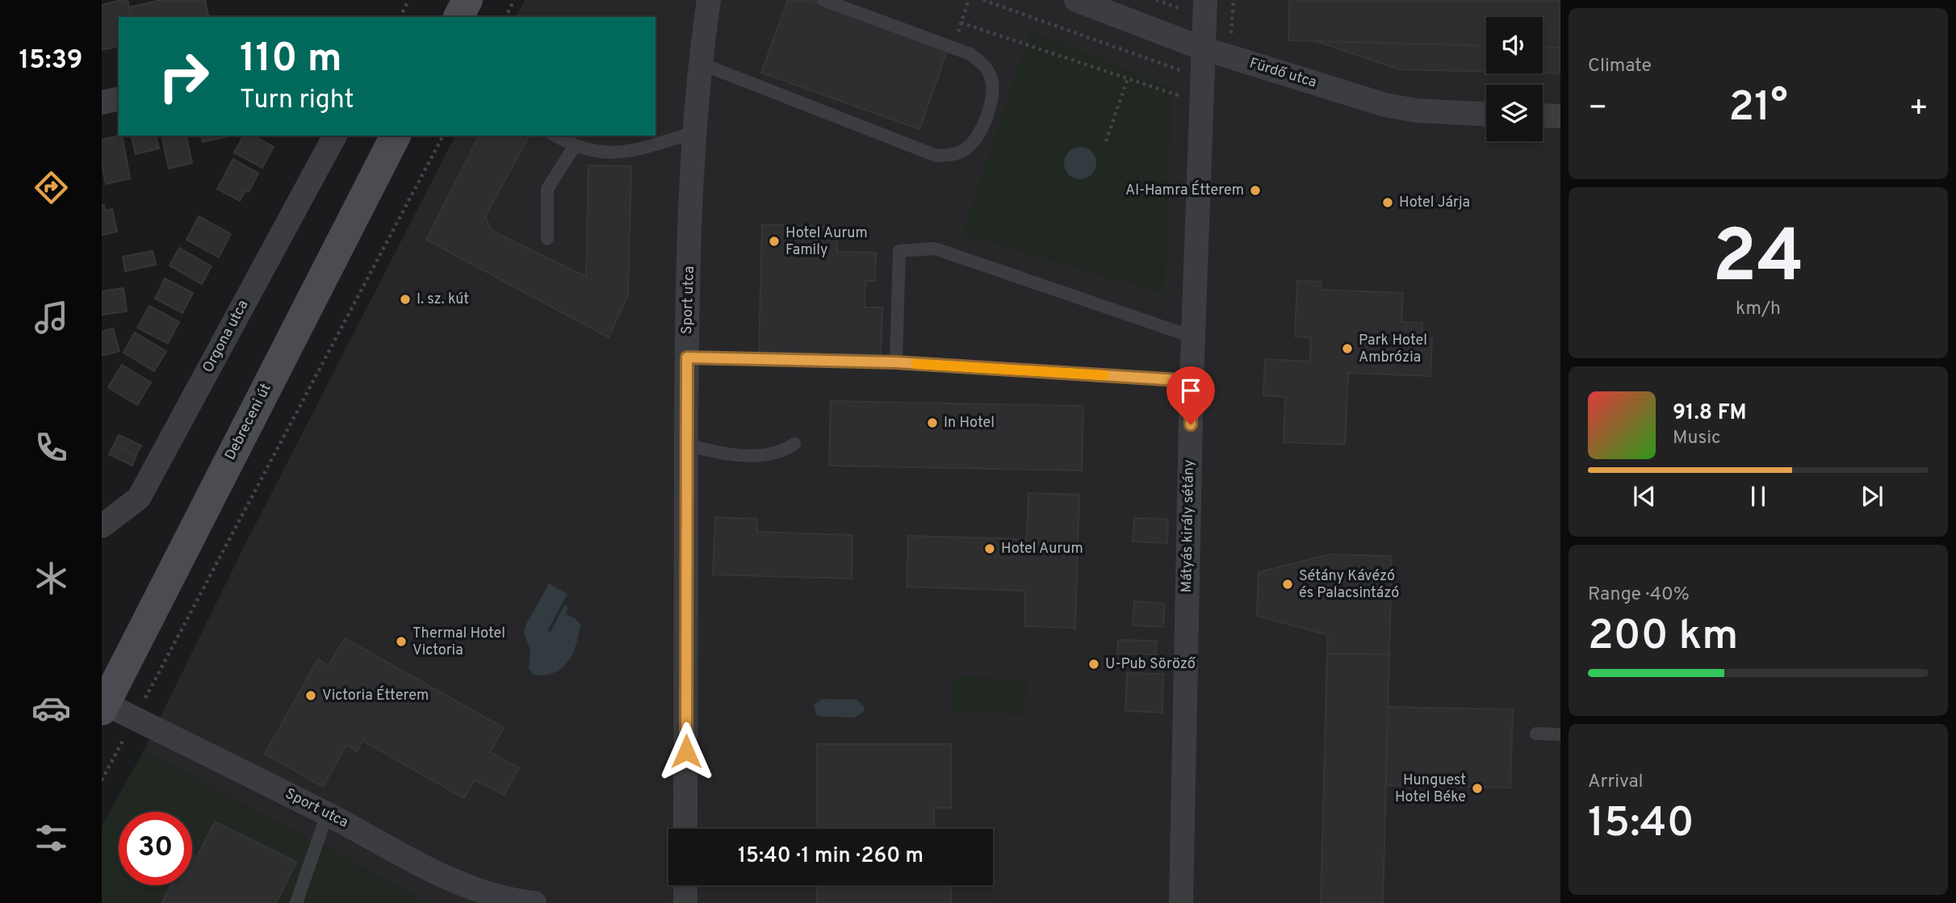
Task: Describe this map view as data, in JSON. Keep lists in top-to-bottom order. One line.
{"streets":{"street":["Fürdő utca","Sport utca","Orgona utca","Debreceni út","Mátyás király sétány"]},"crossings":[["Fürdő utca","Mátyás király sétány"],["Sport utca","Debreceni út"]],"places":["Al-Hamra Étterem","Hotel Járja","Hotel Aurum Family","I. sz. kút","Park Hotel Ambrózia","In Hotel","Hotel Aurum","Sétány Kávézó és Palacsintázó","Thermal Hotel Victoria","U-Pub Söröző","Victoria Étterem","Hunguest Hotel Béke"],"page":{"tabs":"15:39","tile":["Climate",["24","km/h"],["Range · 40%","200 km"],["Arrival","15:40"]],"turn":["110 m","Turn right"],"heat":["−","21°","+"],"song":["91.8 FM","Music"],"limit":"30","trip":"15:40 · 1 min · 260 m"}}
